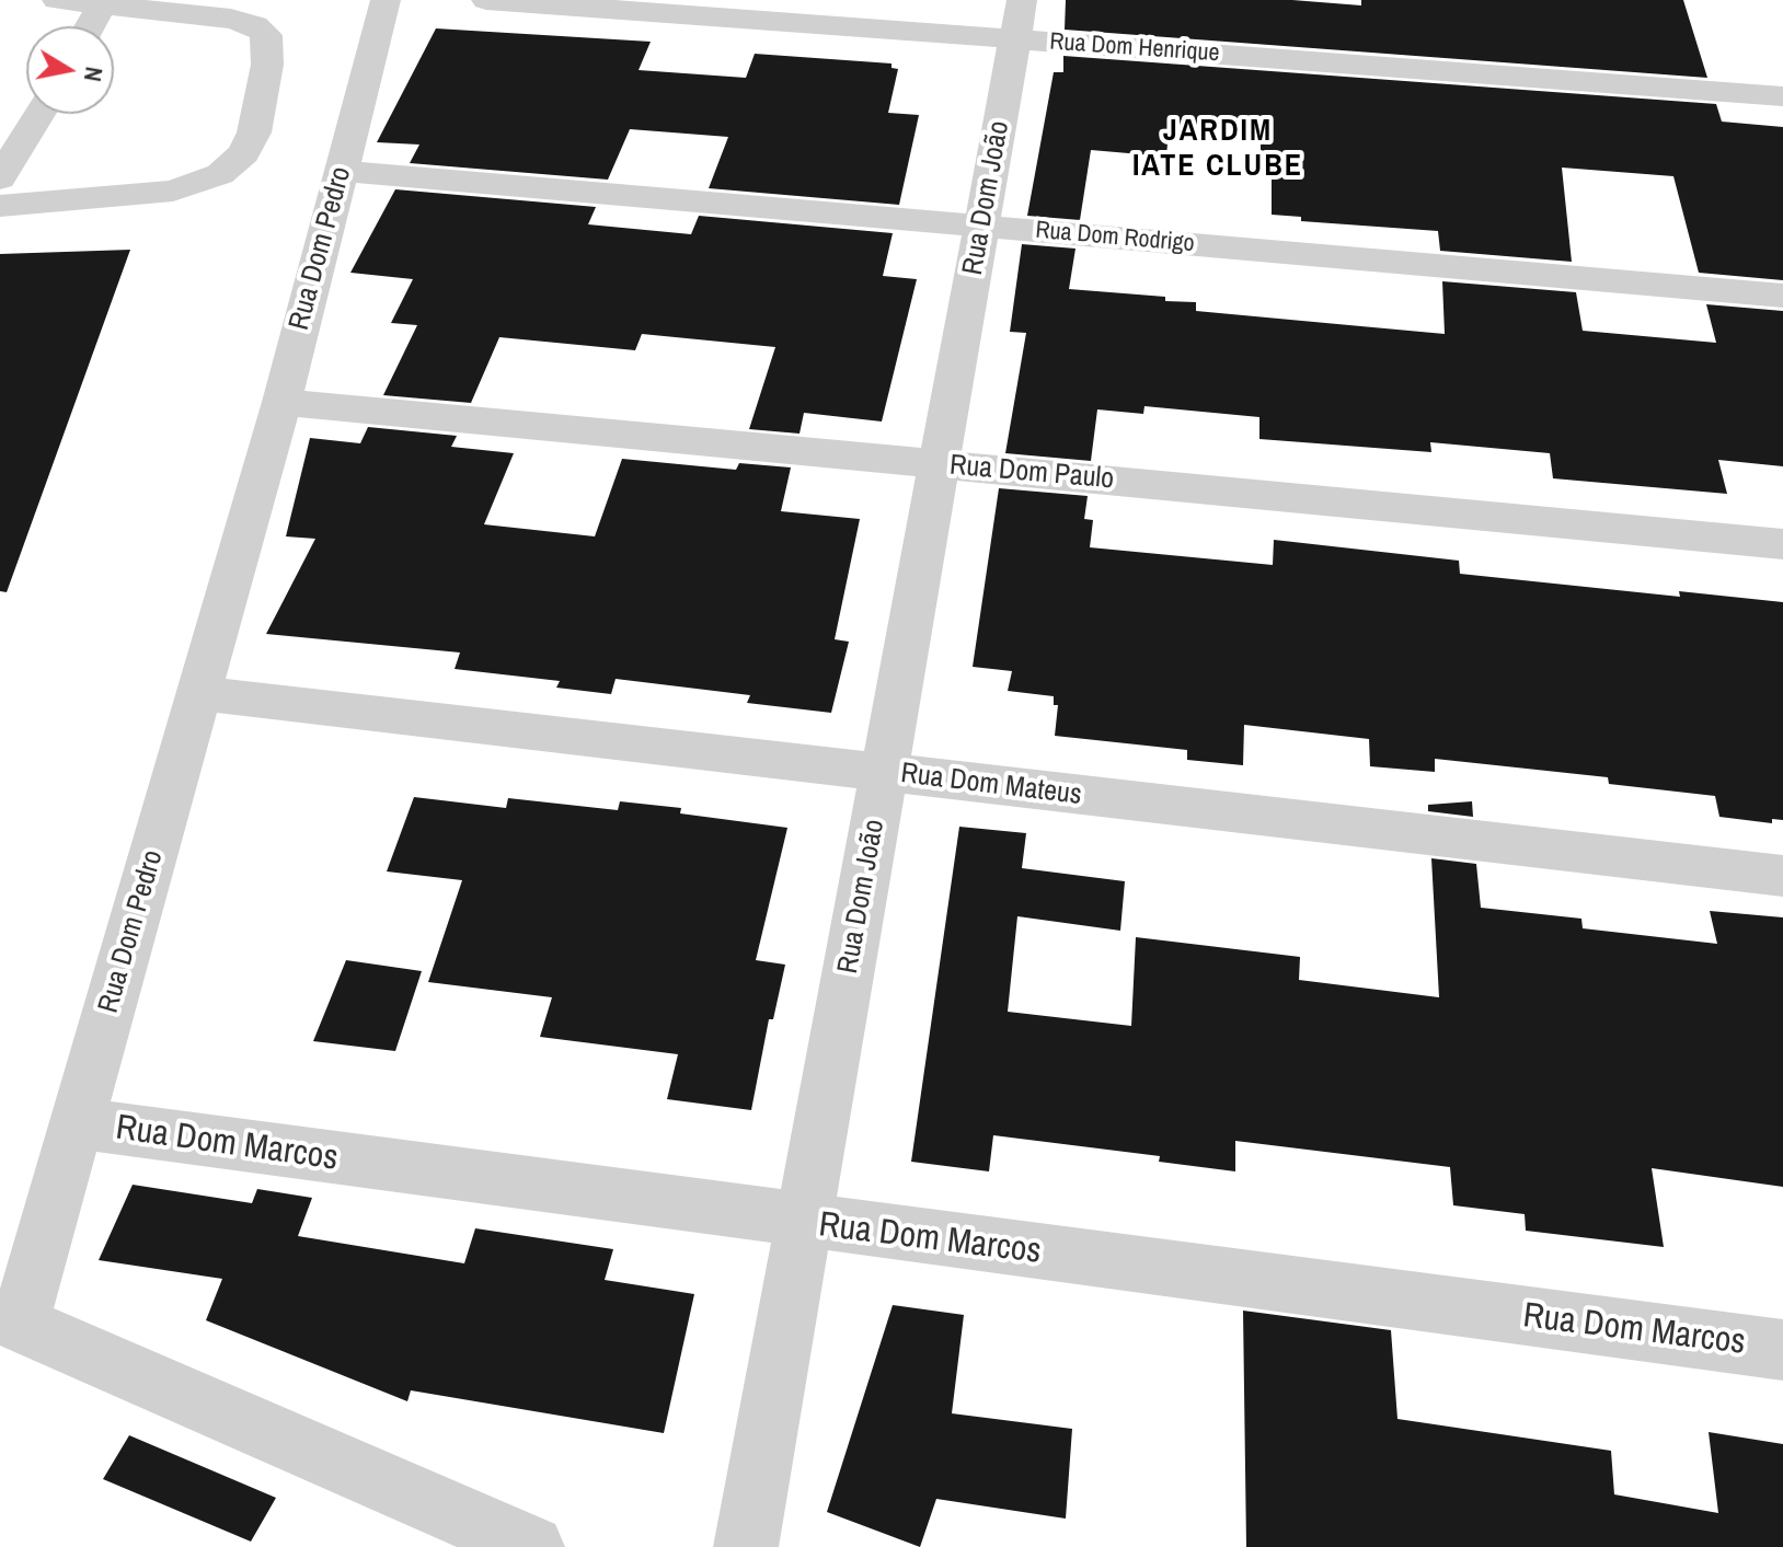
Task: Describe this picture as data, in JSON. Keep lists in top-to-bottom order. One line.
{"streets":{"street":["Rua Dom Henrique","Rua Dom João","Rua Dom Rodrigo","Rua Dom Pedro","Rua Dom Paulo","Rua Dom Mateus","Rua Dom Marcos"]},"crossings":[["Rua Dom Henrique","Rua Dom João"],["Rua Dom João","Rua Dom Rodrigo"],["Rua Dom João","Rua Dom Paulo"],["Rua Dom João","Rua Dom Mateus"],["Rua Dom João","Rua Dom Marcos"],["Rua Dom Rodrigo","Rua Dom Pedro"],["Rua Dom Pedro","Rua Dom Paulo"],["Rua Dom Pedro","Rua Dom Mateus"],["Rua Dom Pedro","Rua Dom Marcos"]],"districts":["JARDIM IATE CLUBE"],"north":"right"}
